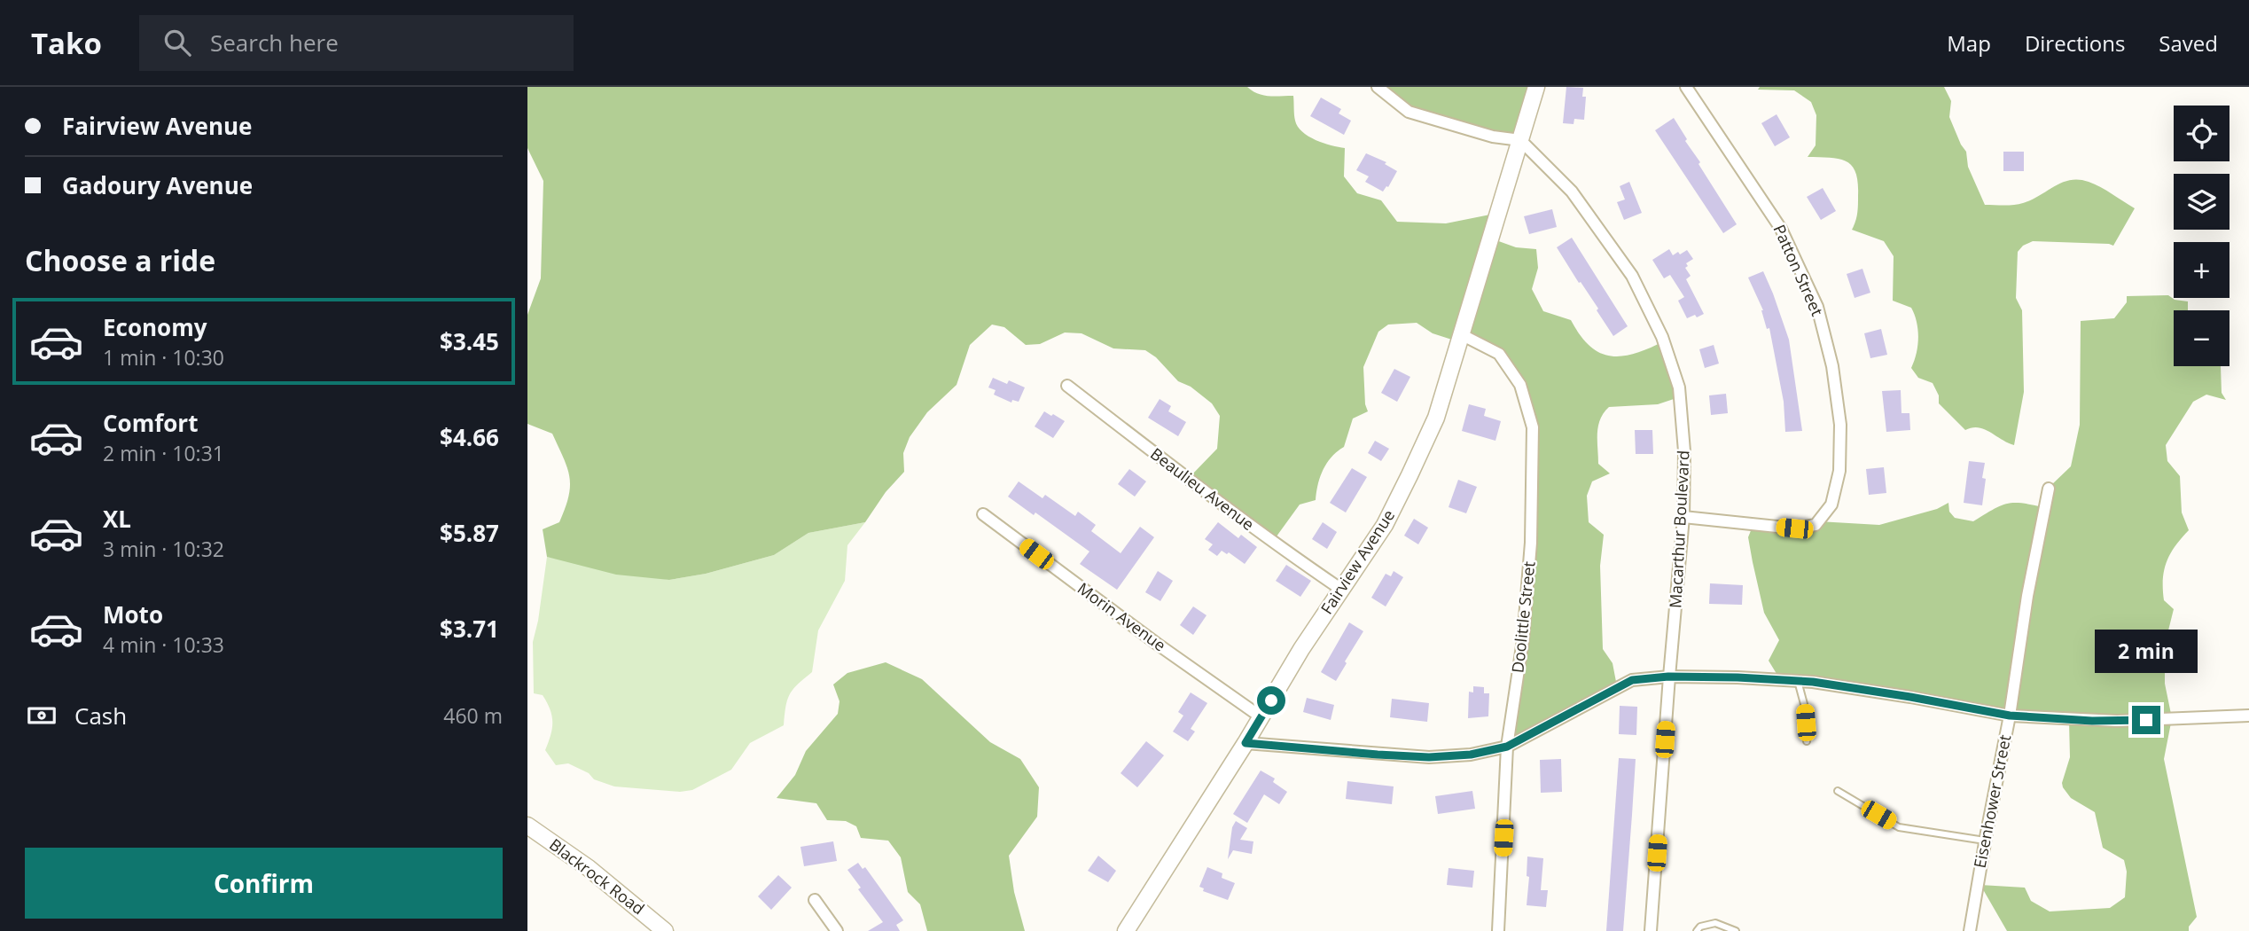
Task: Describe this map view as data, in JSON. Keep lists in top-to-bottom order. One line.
{"streets":{"main road":["Fairview Avenue","Blackrock Road"],"street":["Patton Street","Beaulieu Avenue","Macarthur Boulevard","Morin Avenue","Doolittle Street","Eisenhower Street"]},"crossings":[["Patton Street","Macarthur Boulevard"],["Beaulieu Avenue","Fairview Avenue"],["Macarthur Boulevard","Fairview Avenue"],["Fairview Avenue","Morin Avenue"],["Fairview Avenue","Doolittle Street"]],"page":{"header":"Tako","search":"Search here","nav":["Map","Directions","Saved"],"banner":["Fairview Avenue","Gadoury Avenue"],"map_buttons":["+","−"],"heading":"Choose a ride","list":[{"name":"Economy","note":"1 min · 10:30","value":"$3.45"},{"name":"Comfort","note":"2 min · 10:31","value":"$4.66"},{"name":"XL","note":"3 min · 10:32","value":"$5.87"},{"name":"Moto","note":"4 min · 10:33","value":"$3.71"}],"bubble":"2 min","pay":["Cash","460 m"],"buttons":"Confirm"}}
